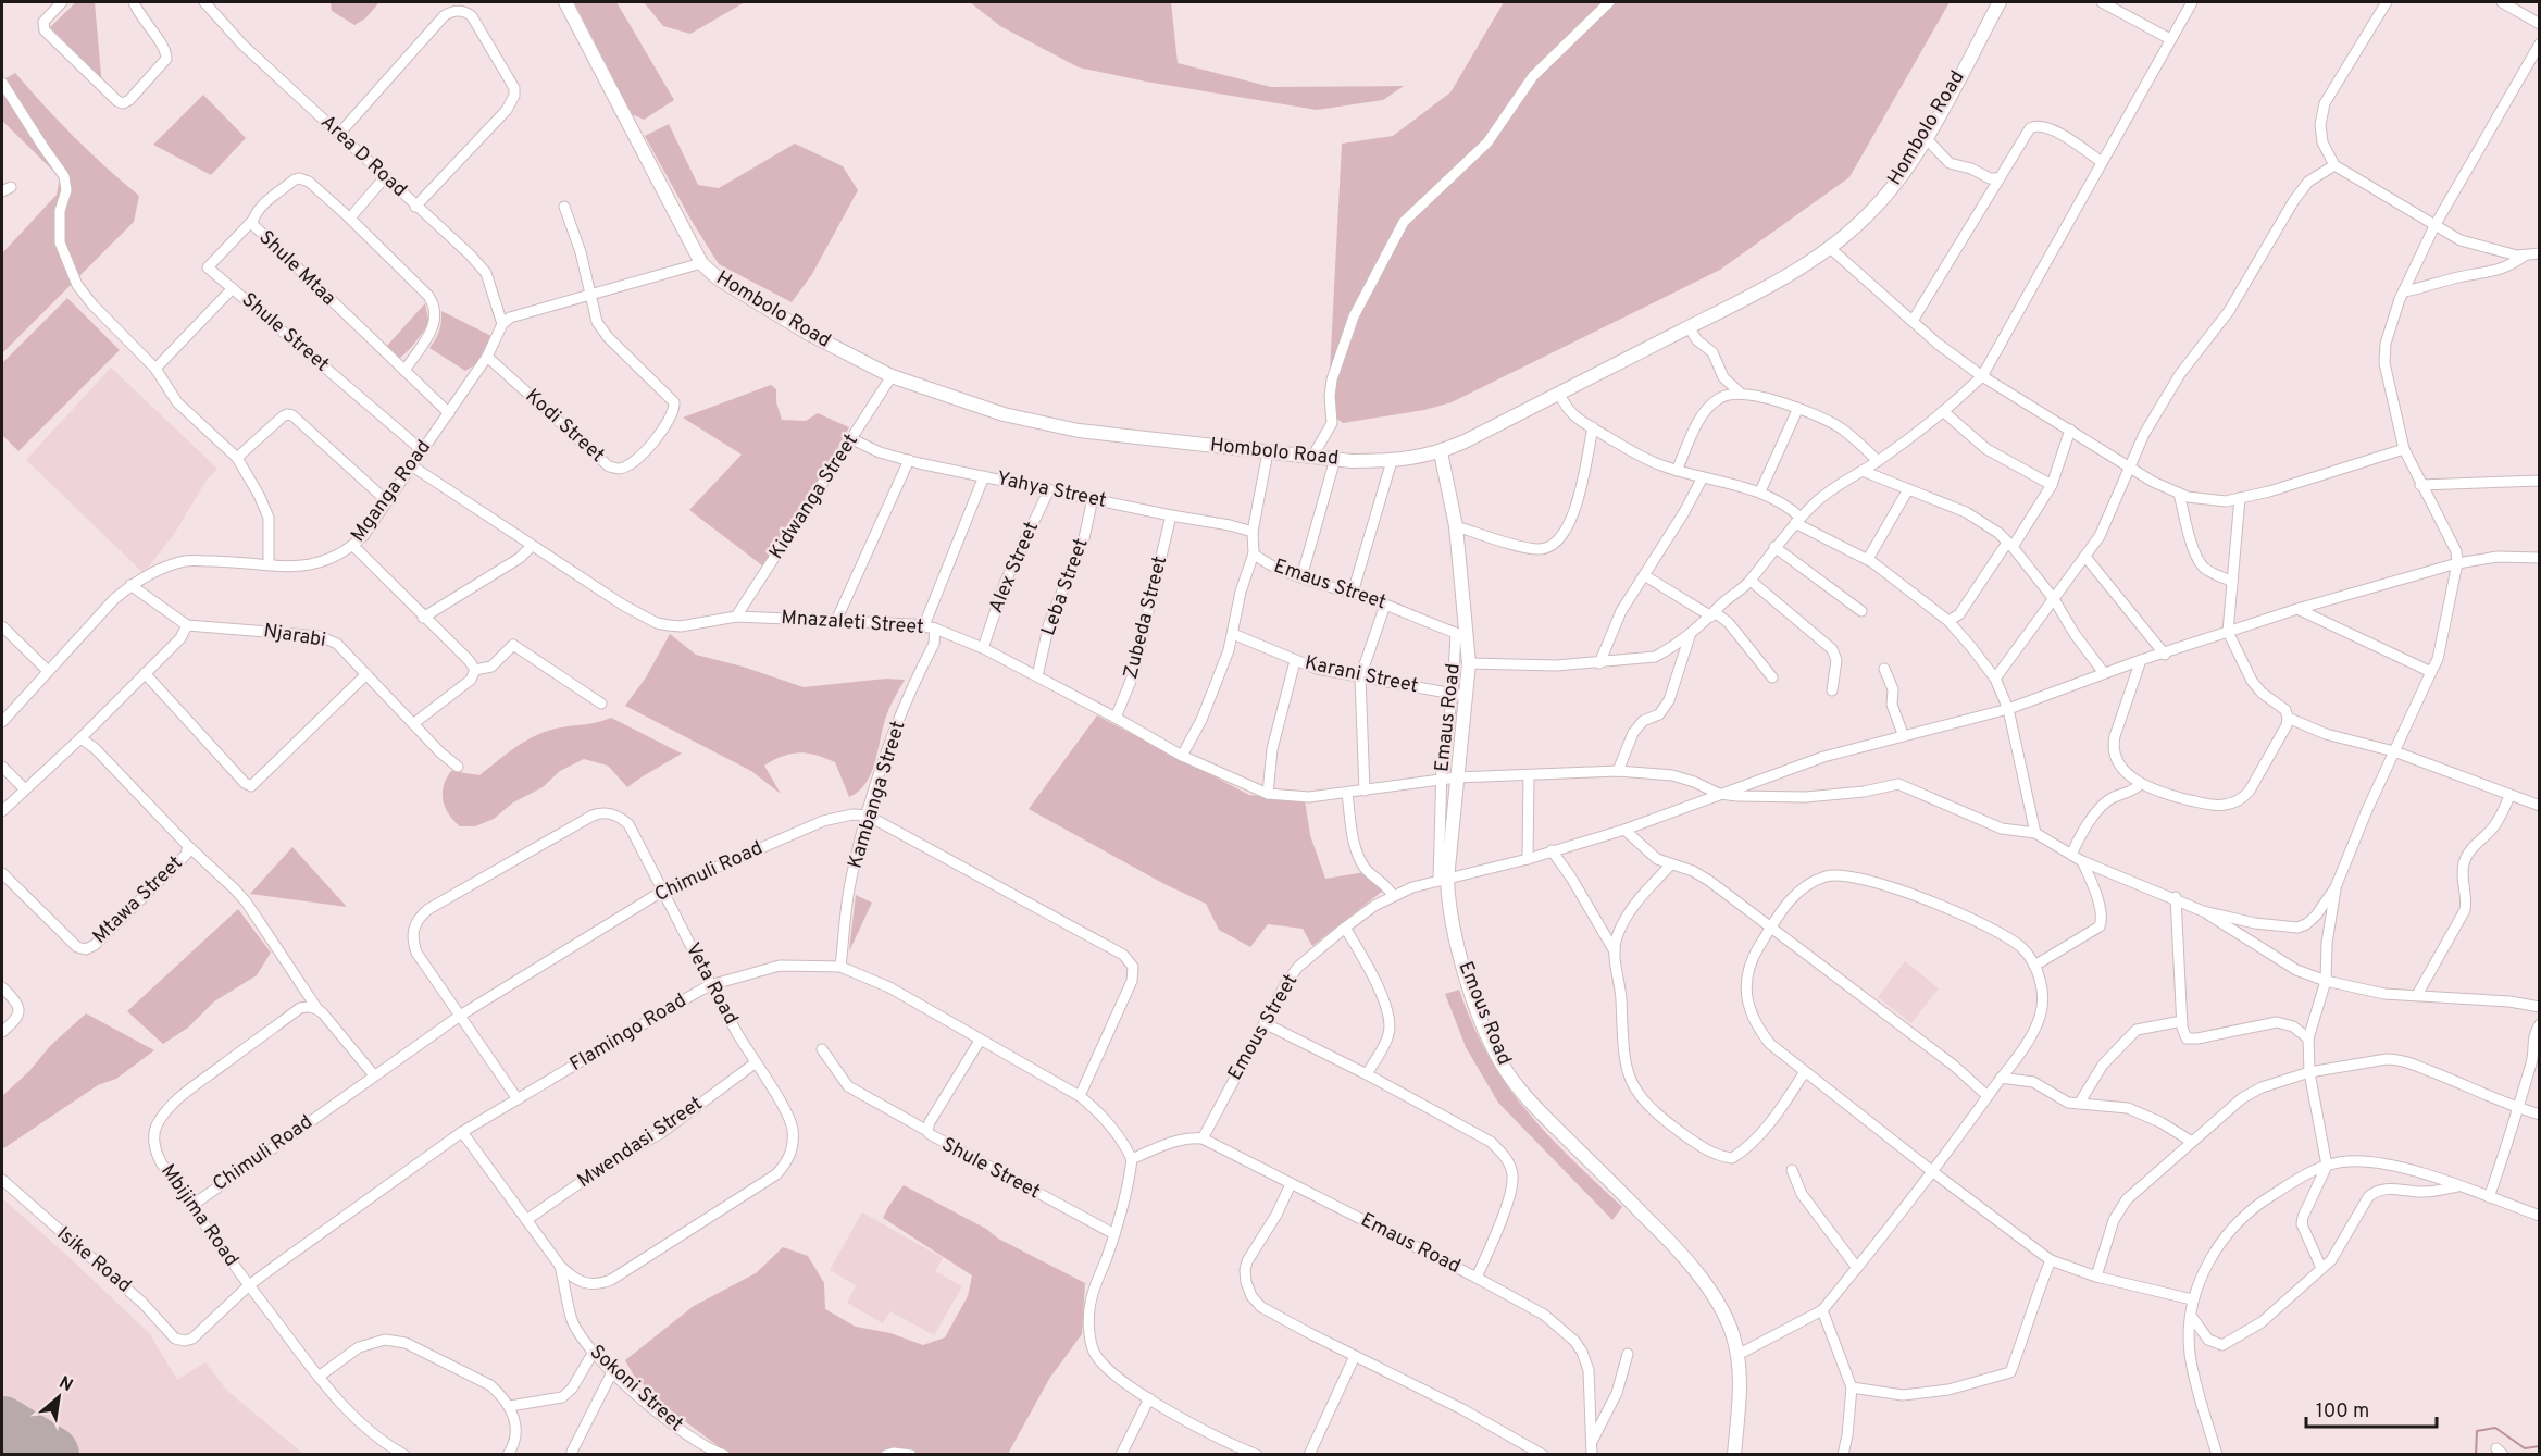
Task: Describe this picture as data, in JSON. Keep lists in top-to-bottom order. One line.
{"streets":{"street":["Hombolo Road","Area D Road","Shule Mtaa","Shule Street","Kodi Street","Yahya Street","Mganga Road","Kidwanga Street","Alex Street","Emaus Street","Leba Street","Zubeda Street","Mnazaleti Street","Njarabi","Karani Street","Emaus Road","Kambanga Street","Chimuli Road","Mtawa Street","Veta Road","Emous Road","Emous Street","Flamingo Road","Mwendasi Street","Mbijima Road","Isike Road","Sokoni Street"]},"crossings":[["Hombolo Road","Kidwanga Street"],["Hombolo Road","Emaus Street"],["Hombolo Road","Emous Road"],["Area D Road","Mganga Road"],["Shule Mtaa","Mganga Road"],["Shule Street","Mganga Road"],["Shule Street","Flamingo Road"],["Kodi Street","Mganga Road"],["Yahya Street","Kidwanga Street"],["Yahya Street","Alex Street"],["Yahya Street","Emaus Street"],["Yahya Street","Leba Street"],["Yahya Street","Zubeda Street"],["Mganga Road","Mnazaleti Street"],["Kidwanga Street","Mnazaleti Street"],["Alex Street","Mnazaleti Street"],["Emaus Street","Emaus Road"],["Emaus Street","Emous Road"],["Leba Street","Mnazaleti Street"],["Zubeda Street","Mnazaleti Street"],["Mnazaleti Street","Karani Street"],["Mnazaleti Street","Emaus Road"],["Mnazaleti Street","Kambanga Street"],["Mnazaleti Street","Emous Road"],["Mnazaleti Street","Emous Street"],["Karani Street","Emaus Road"],["Karani Street","Emous Road"],["Emaus Road","Emous Road"],["Emaus Road","Emous Street"],["Kambanga Street","Chimuli Road"],["Kambanga Street","Flamingo Road"],["Chimuli Road","Veta Road"],["Chimuli Road","Mbijima Road"],["Veta Road","Flamingo Road"],["Veta Road","Mwendasi Street"],["Veta Road","Sokoni Street"],["Emous Road","Emous Street"],["Flamingo Road","Mbijima Road"],["Flamingo Road","Isike Road"]],"scale_bar":"100 m","north":"top right"}
